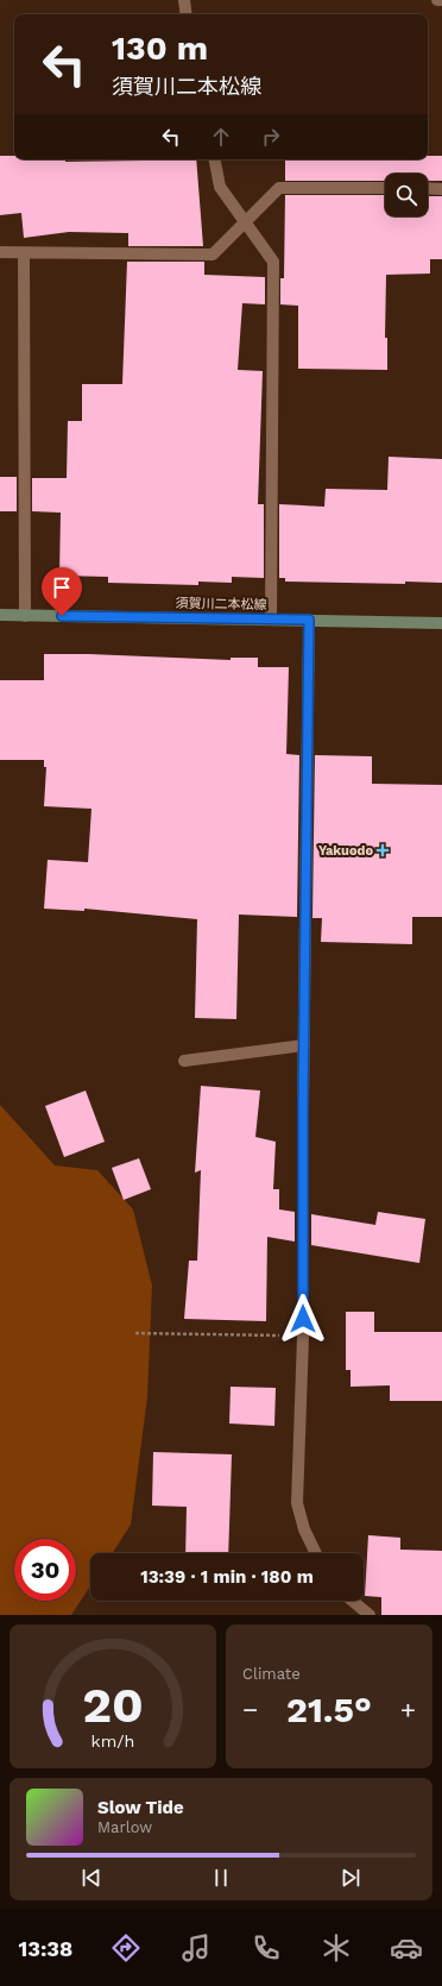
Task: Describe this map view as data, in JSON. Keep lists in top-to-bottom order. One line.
{"streets":{"main road":["須賀川二本松線"]},"places":{"health":["Yakuodo"]},"page":{"turn":["130 m","須賀川二本松線"],"limit":"30","trip":"13:39 · 1 min · 180 m","tile":"Climate","heat":["−","21.5°","+"],"song":["Slow Tide","Marlow"],"tabs":"13:38","gauge":["20","km/h"]}}
